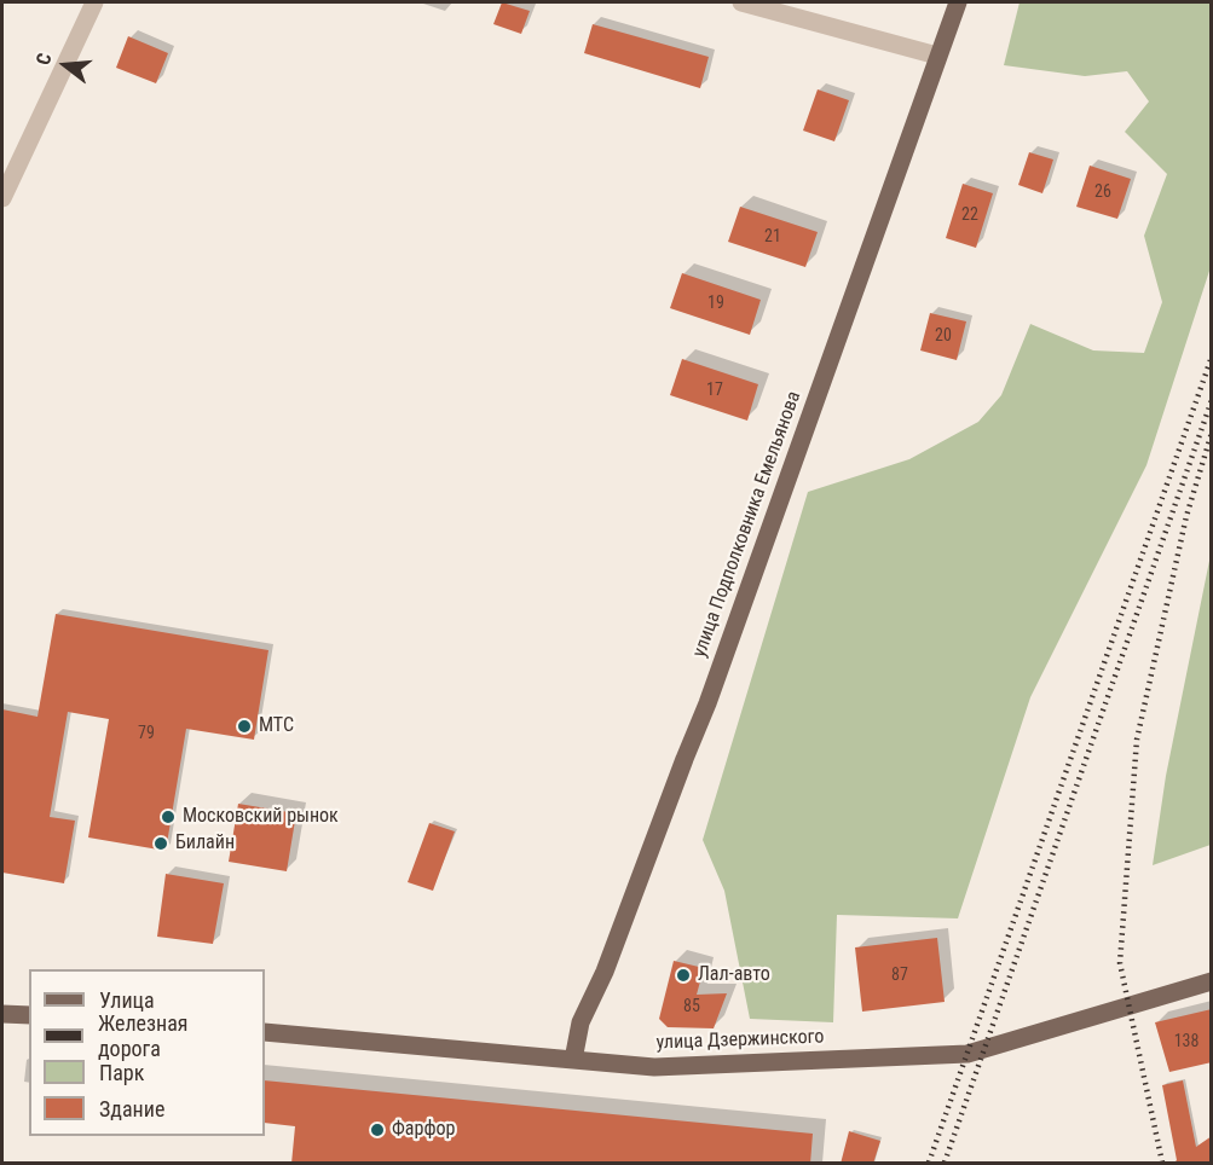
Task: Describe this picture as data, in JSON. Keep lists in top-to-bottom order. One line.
{"streets":{"main road":["улица Подполковника Емельянова","улица Дзержинского"]},"crossings":[["улица Подполковника Емельянова","улица Дзержинского"]],"places":["МТС","Московский рынок","Билайн","Лал-авто","Фарфор"],"house_numbers":["26","22","21","19","20","17","79","87","85","138"],"legend":["Улица","Железная дорога","Парк","Здание"],"north":"left"}
